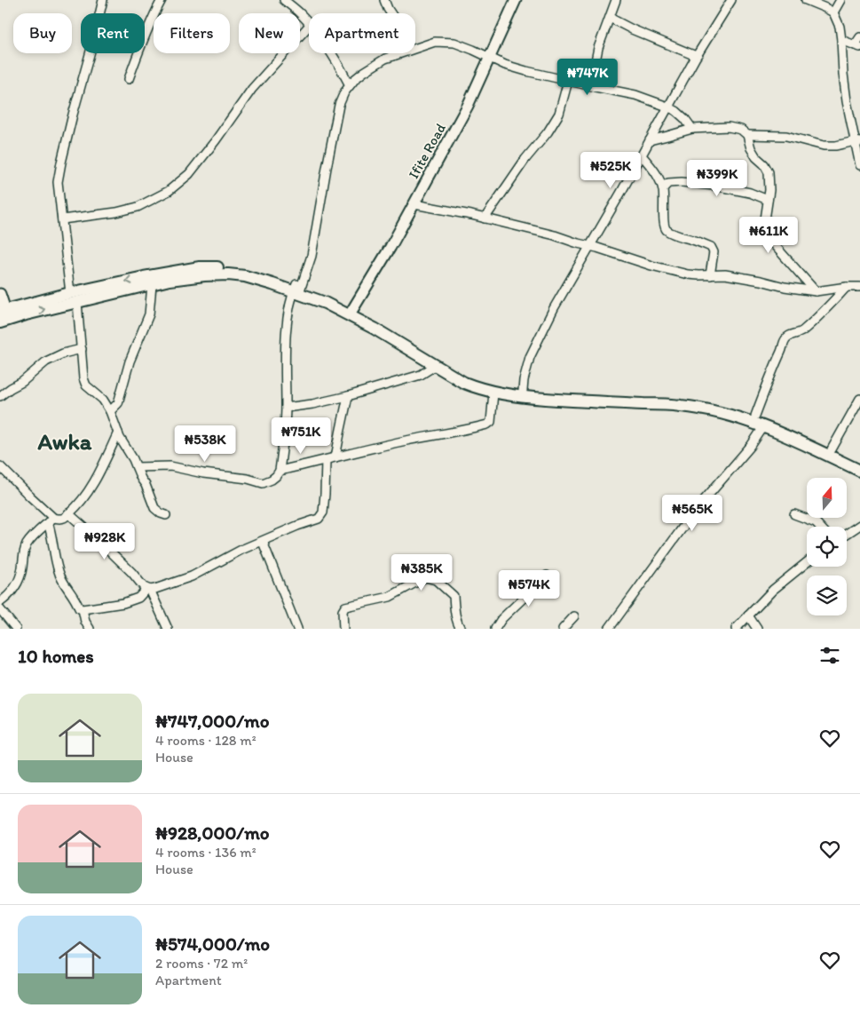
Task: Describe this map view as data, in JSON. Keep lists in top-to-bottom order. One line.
{"streets":{"street":["Ifite Road"]},"districts":["Awka"],"north":"top","page":{"chip":["Buy","Rent","Filters","New","Apartment"],"price":["₦747K","₦525K","₦399K","₦611K","₦751K","₦538K","₦565K","₦928K","₦385K","₦574K"],"heading":"10 homes","list":[{"name":"₦747,000/mo","note":"4 rooms · 128 m² · House"},{"name":"₦928,000/mo","note":"4 rooms · 136 m² · House"},{"name":"₦574,000/mo","note":"2 rooms · 72 m² · Apartment"}]}}
